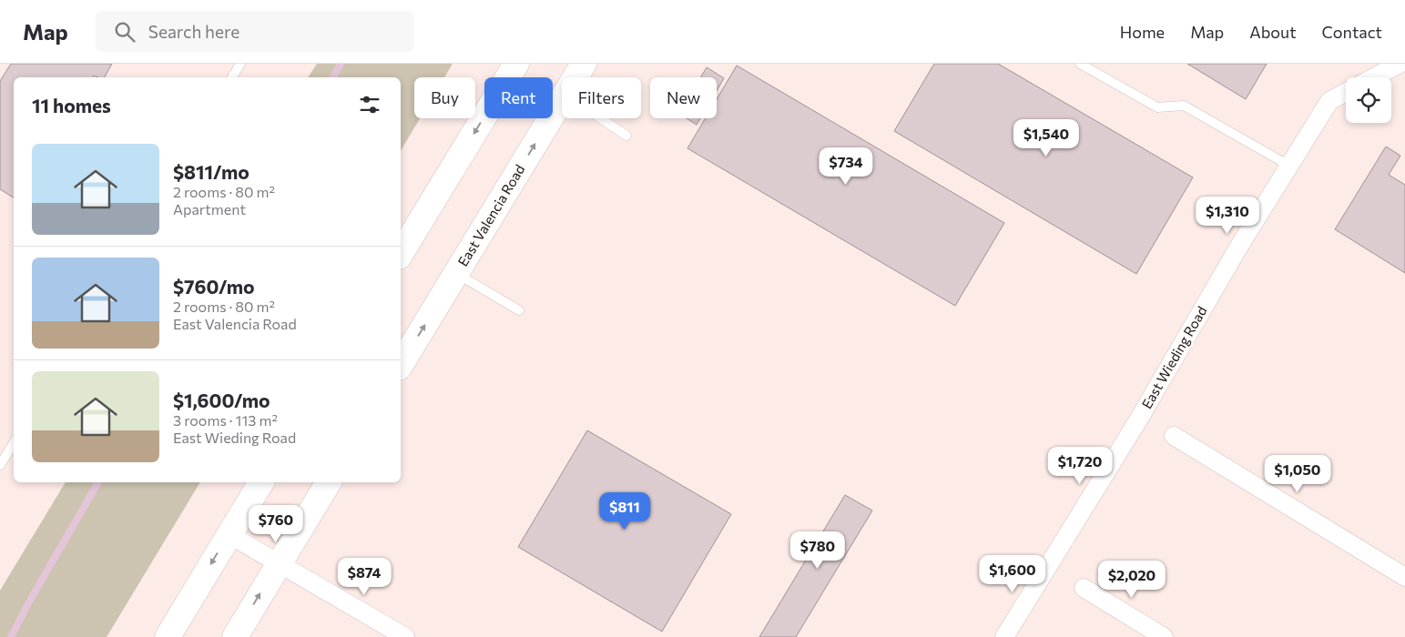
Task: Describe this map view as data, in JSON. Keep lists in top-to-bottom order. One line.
{"streets":{"main road":["East Valencia Road"],"street":["East Wieding Road"]},"page":{"header":"Map","search":"Search here","nav":["Home","Map","About","Contact"],"chip":["Buy","Rent","Filters","New"],"heading":"11 homes","price":["$1,540","$734","$1,310","$1,720","$1,050","$811","$760","$780","$1,600","$874","$2,020"],"list":[{"name":"$811/mo","note":"2 rooms · 80 m² · Apartment"},{"name":"$760/mo","note":"2 rooms · 80 m² · East Valencia Road"},{"name":"$1,600/mo","note":"3 rooms · 113 m² · East Wieding Road"}]}}
